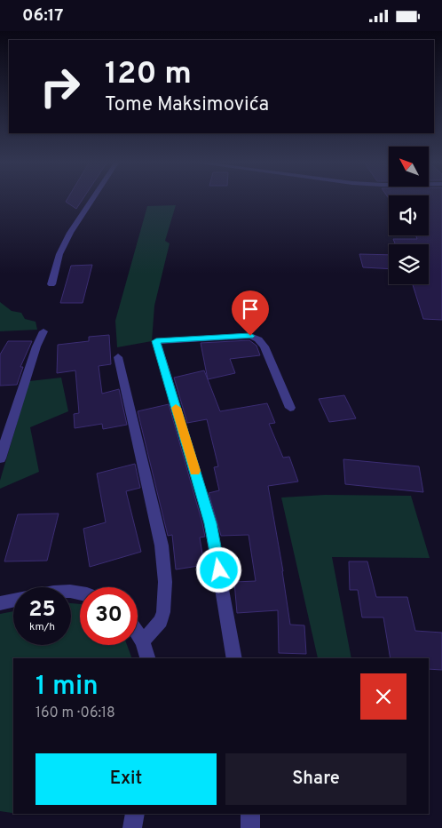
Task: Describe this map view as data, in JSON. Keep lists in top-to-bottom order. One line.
{"north":"top left","page":{"status":"06:17","turn":["120 m","Tome Maksimovića"],"speed":"25 km/h","limit":"30","heading":["1 min","160 m · 06:18"],"buttons":["Exit","Share"]}}
